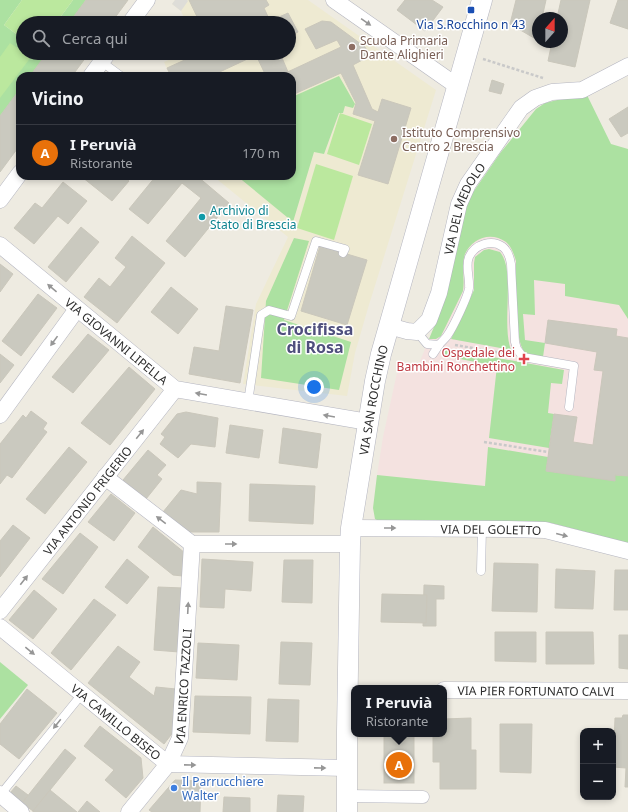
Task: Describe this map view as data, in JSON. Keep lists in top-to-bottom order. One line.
{"streets":{"street":["VIA DEL MEDOLO","VIA GIOVANNI LIPELLA","VIA SAN ROCCHINO","VIA ANTONIO FRIGERIO","VIA DEL GOLETTO","VIA ENRICO TAZZOLI","VIA PIER FORTUNATO CALVI","VIA CAMILLO BISEO"]},"crossings":[["VIA GIOVANNI LIPELLA","VIA SAN ROCCHINO"],["VIA GIOVANNI LIPELLA","VIA ANTONIO FRIGERIO"],["VIA SAN ROCCHINO","VIA DEL GOLETTO"],["VIA SAN ROCCHINO","VIA CAMILLO BISEO"],["VIA DEL GOLETTO","VIA ENRICO TAZZOLI"],["VIA ENRICO TAZZOLI","VIA CAMILLO BISEO"]],"one_way":["VIA GIOVANNI LIPELLA","VIA DEL GOLETTO","VIA ENRICO TAZZOLI","VIA CAMILLO BISEO"],"districts":["Crocifissa di Rosa"],"places":{"transit":["Via S.Rocchino n 43"],"other":["Scuola Primaria Dante Alighieri","Istituto Comprensivo Centro 2 Brescia","Archivio di Stato di Brescia","Il Parrucchiere Walter"],"health":["Ospedale dei Bambini Ronchettino"]},"north":"top","page":{"search":"Cerca qui","heading":"Vicino","list":[{"mark":"A","name":"I Peruvià","note":"Ristorante","value":"170 m"}],"popup":["I Peruvià","Ristorante"],"map_buttons":["+","−"],"pins":"A"}}
